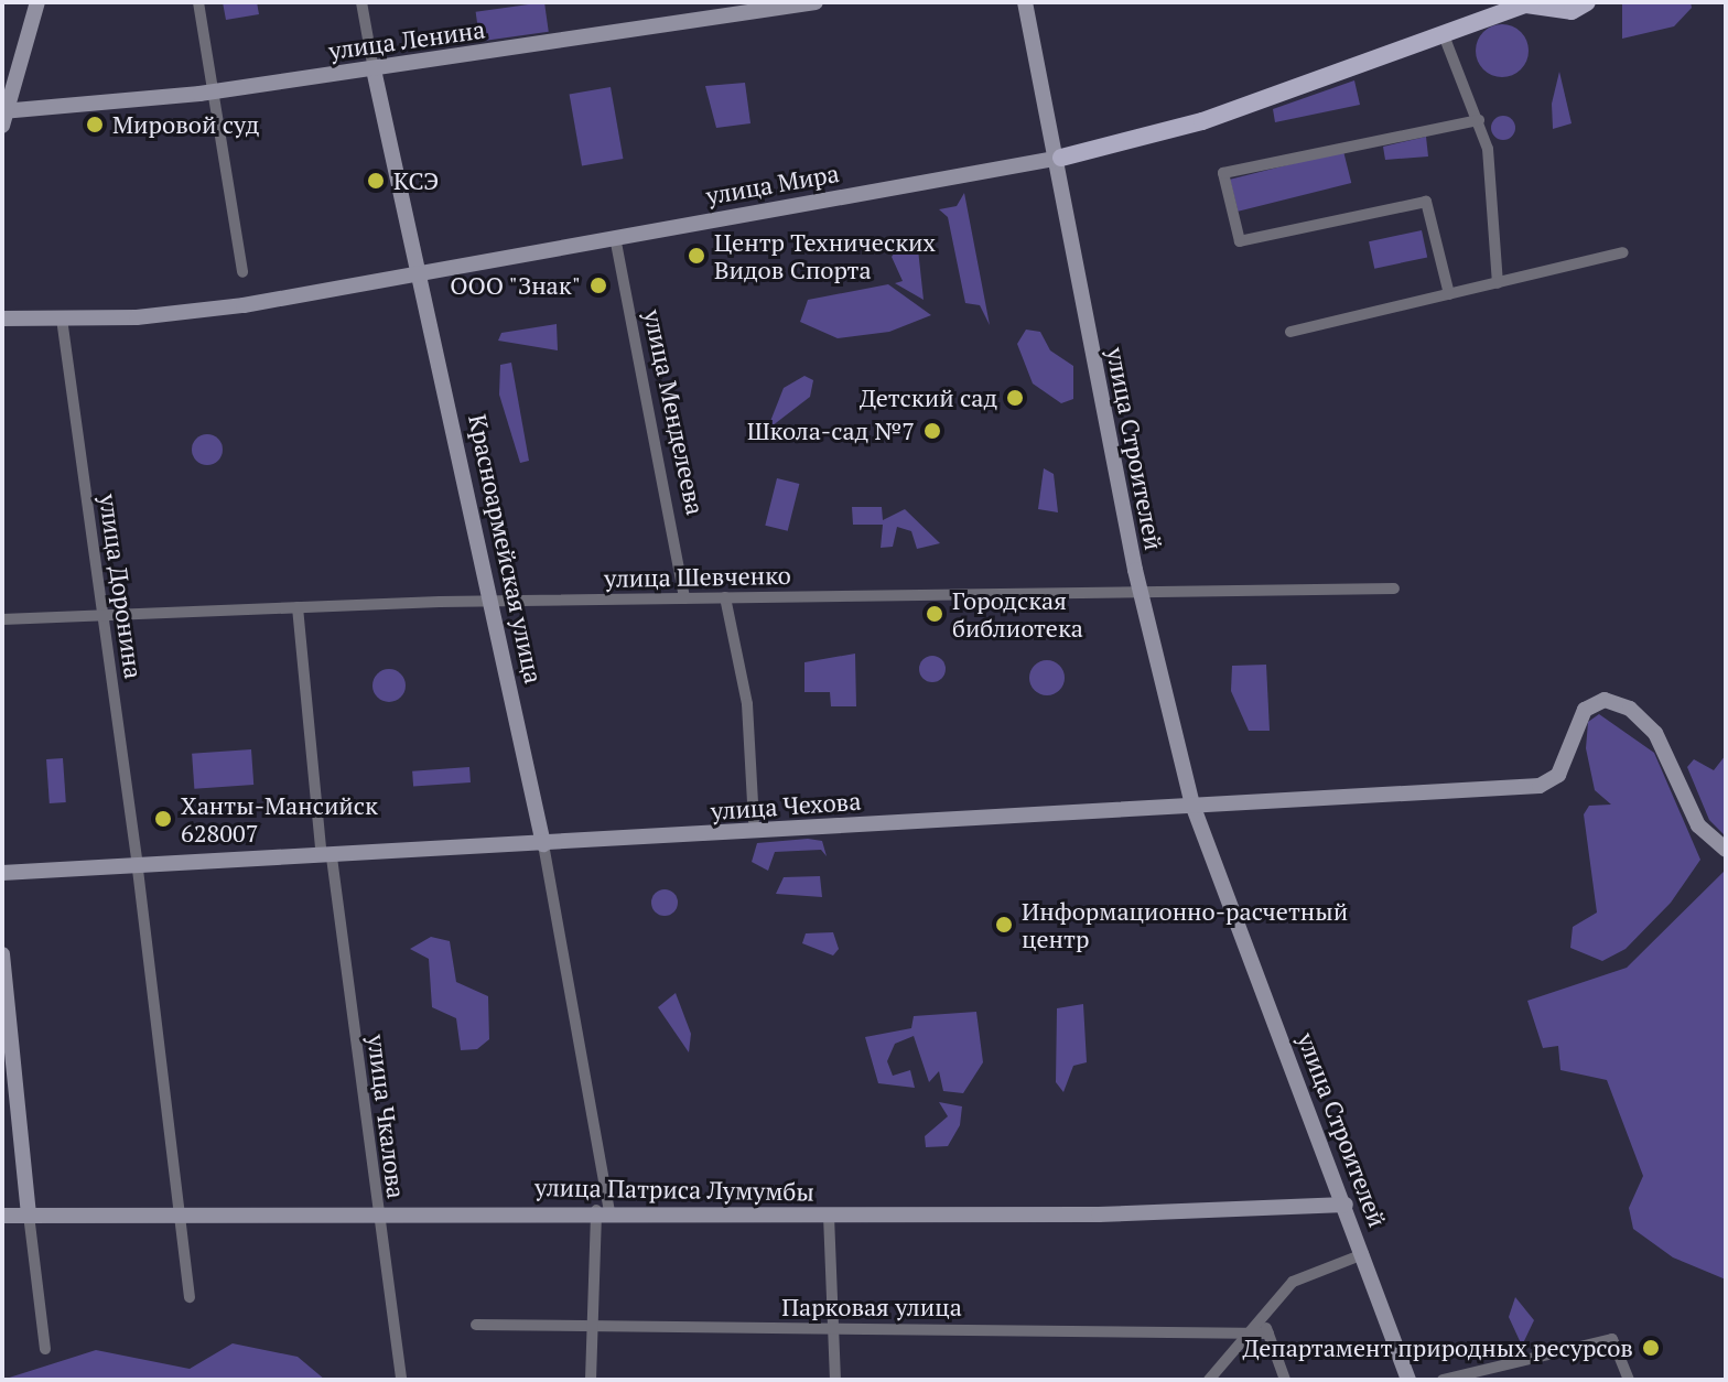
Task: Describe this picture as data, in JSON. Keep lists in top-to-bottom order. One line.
{"streets":{"main road":["улица Ленина","улица Мира","улица Строителей","Красноармейская улица","улица Чехова","улица Патриса Лумумбы"],"street":["улица Менделеева","улица Шевченко","улица Доронина","улица Чкалова","Парковая улица"]},"crossings":[["улица Ленина","Красноармейская улица"],["улица Мира","улица Менделеева"],["улица Мира","улица Строителей"],["улица Мира","Красноармейская улица"],["улица Мира","улица Доронина"],["улица Менделеева","улица Шевченко"],["улица Строителей","улица Шевченко"],["улица Строителей","улица Чехова"],["улица Строителей","улица Патриса Лумумбы"],["Красноармейская улица","улица Шевченко"],["Красноармейская улица","улица Чехова"],["Красноармейская улица","улица Патриса Лумумбы"],["Красноармейская улица","Парковая улица"],["улица Шевченко","улица Доронина"],["улица Шевченко","улица Чкалова"],["улица Доронина","улица Чехова"],["улица Доронина","улица Патриса Лумумбы"],["улица Чехова","улица Чкалова"],["улица Чкалова","улица Патриса Лумумбы"]],"places":["Мировой суд","КСЭ","Центр Технических Видов Спорта","ООО \"Знак\"","Детский сад","Школа-сад №7","Городская библиотека","Ханты-Мансийск 628007","Информационно-расчетный центр","Департамент природных ресурсов"]}
